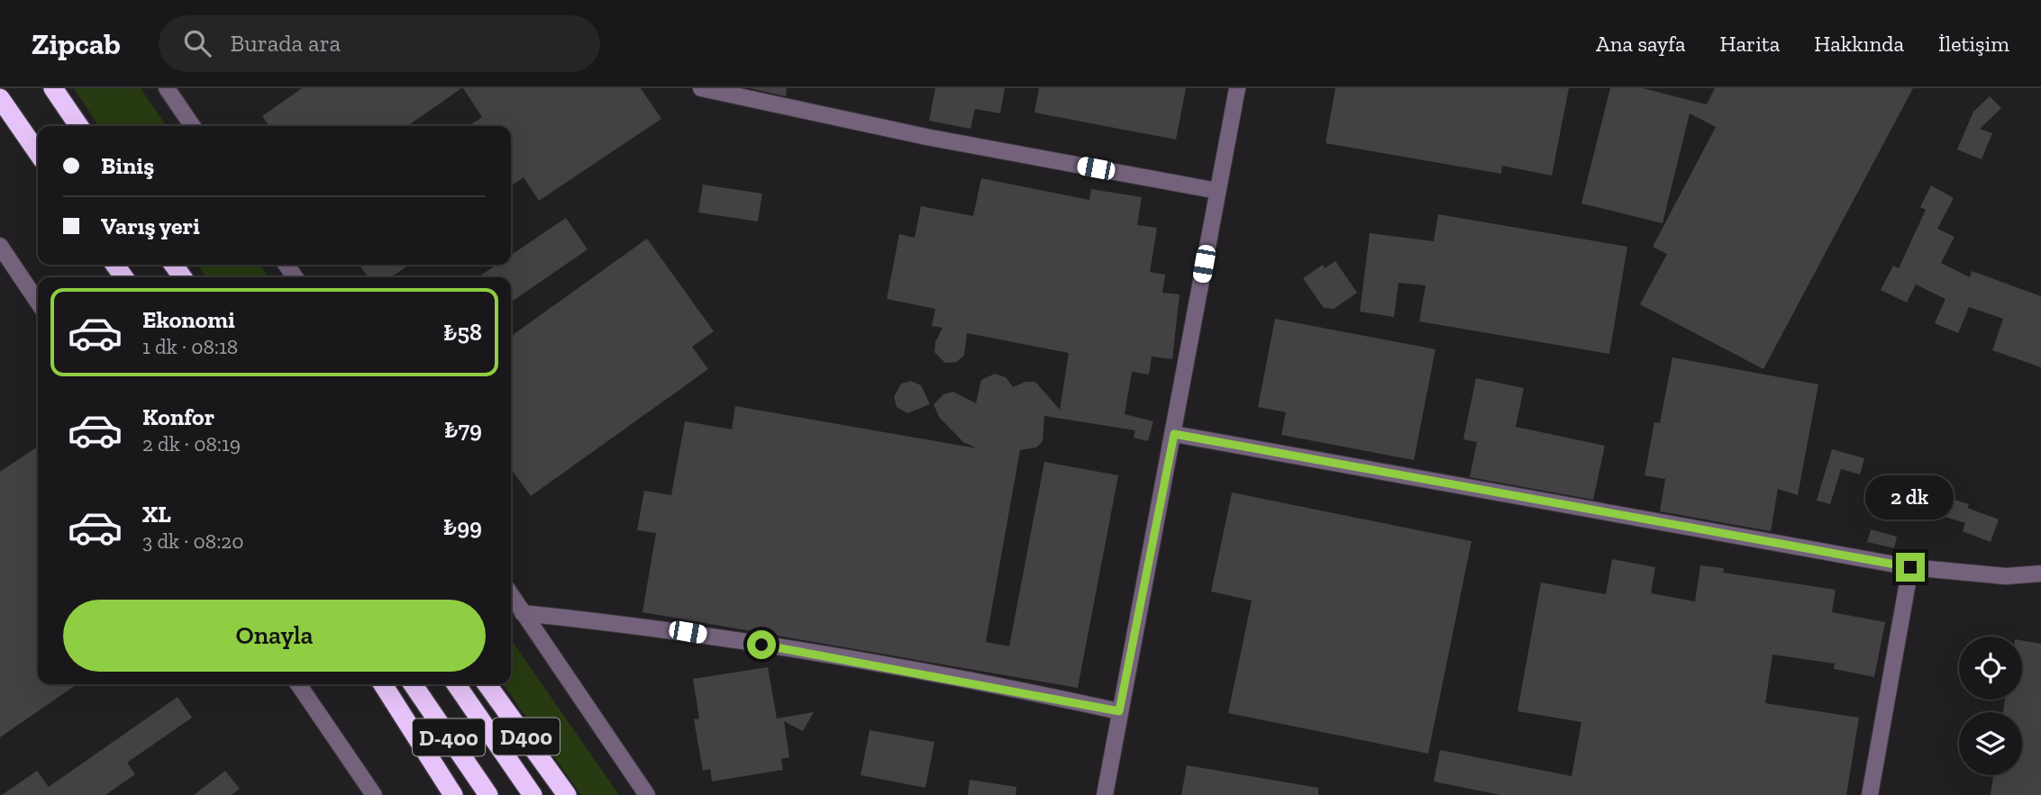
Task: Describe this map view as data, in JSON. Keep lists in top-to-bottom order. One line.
{"streets":{"highway":["D400","D-400"]},"page":{"header":"Zipcab","search":"Burada ara","nav":["Ana sayfa","Harita","Hakkında","İletişim"],"banner":["Biniş","Varış yeri"],"list":[{"name":"Ekonomi","note":"1 dk · 08:18","value":"₺58"},{"name":"Konfor","note":"2 dk · 08:19","value":"₺79"},{"name":"XL","note":"3 dk · 08:20","value":"₺99"}],"bubble":"2 dk","buttons":"Onayla"}}
